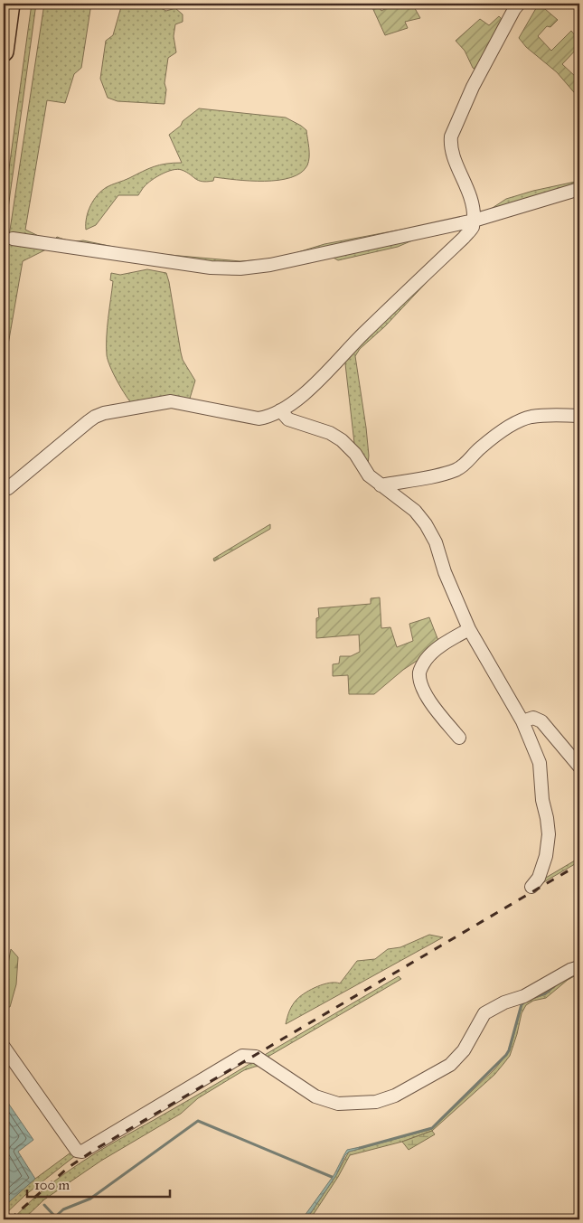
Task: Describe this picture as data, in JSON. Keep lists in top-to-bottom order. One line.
{"scale_bar":"100 m"}
